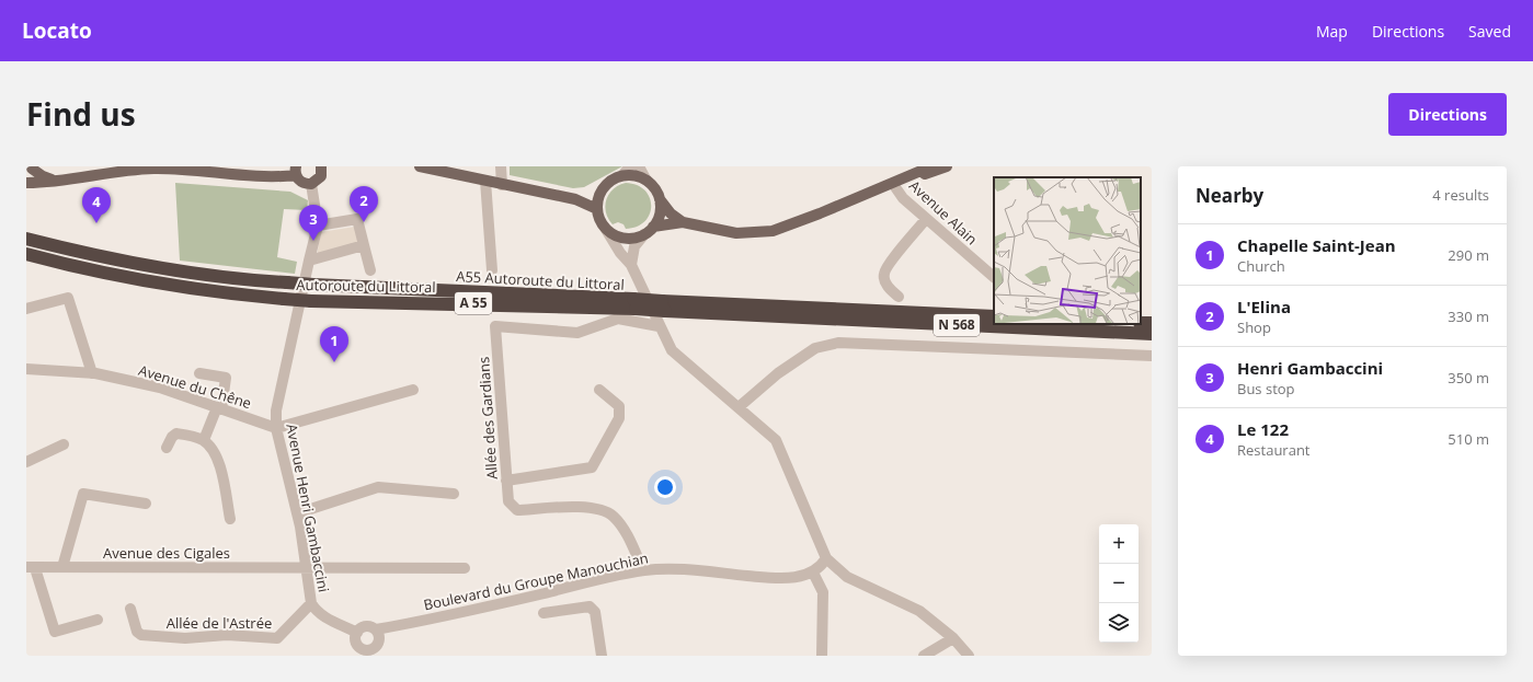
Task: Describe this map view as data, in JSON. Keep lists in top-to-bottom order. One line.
{"streets":{"highway":["A55 Autoroute du Littoral","Autoroute du Littoral","A 55","N 568"],"street":["Avenue Alain","Avenue du Chêne","Allée des Gardians","Avenue Henri Gambaccini","Avenue des Cigales","Boulevard du Groupe Manouchian","Allée de l'Astrée"]},"crossings":[["A55 Autoroute du Littoral","Autoroute du Littoral"],["Autoroute du Littoral","N 568"],["Avenue du Chêne","Avenue Henri Gambaccini"],["Allée des Gardians","Boulevard du Groupe Manouchian"],["Avenue Henri Gambaccini","Avenue des Cigales"],["Avenue Henri Gambaccini","Boulevard du Groupe Manouchian"],["Avenue Henri Gambaccini","Allée de l'Astrée"]],"page":{"header":"Locato","nav":["Map","Directions","Saved"],"title":"Find us","buttons":"Directions","heading":["Nearby","4 results"],"pins":["2","4","3","1"],"list":[{"mark":"1","name":"Chapelle Saint-Jean","note":"Church","value":"290 m"},{"mark":"2","name":"L'Elina","note":"Shop","value":"330 m"},{"mark":"3","name":"Henri Gambaccini","note":"Bus stop","value":"350 m"},{"mark":"4","name":"Le 122","note":"Restaurant","value":"510 m"}],"map_buttons":["+","−"]}}
